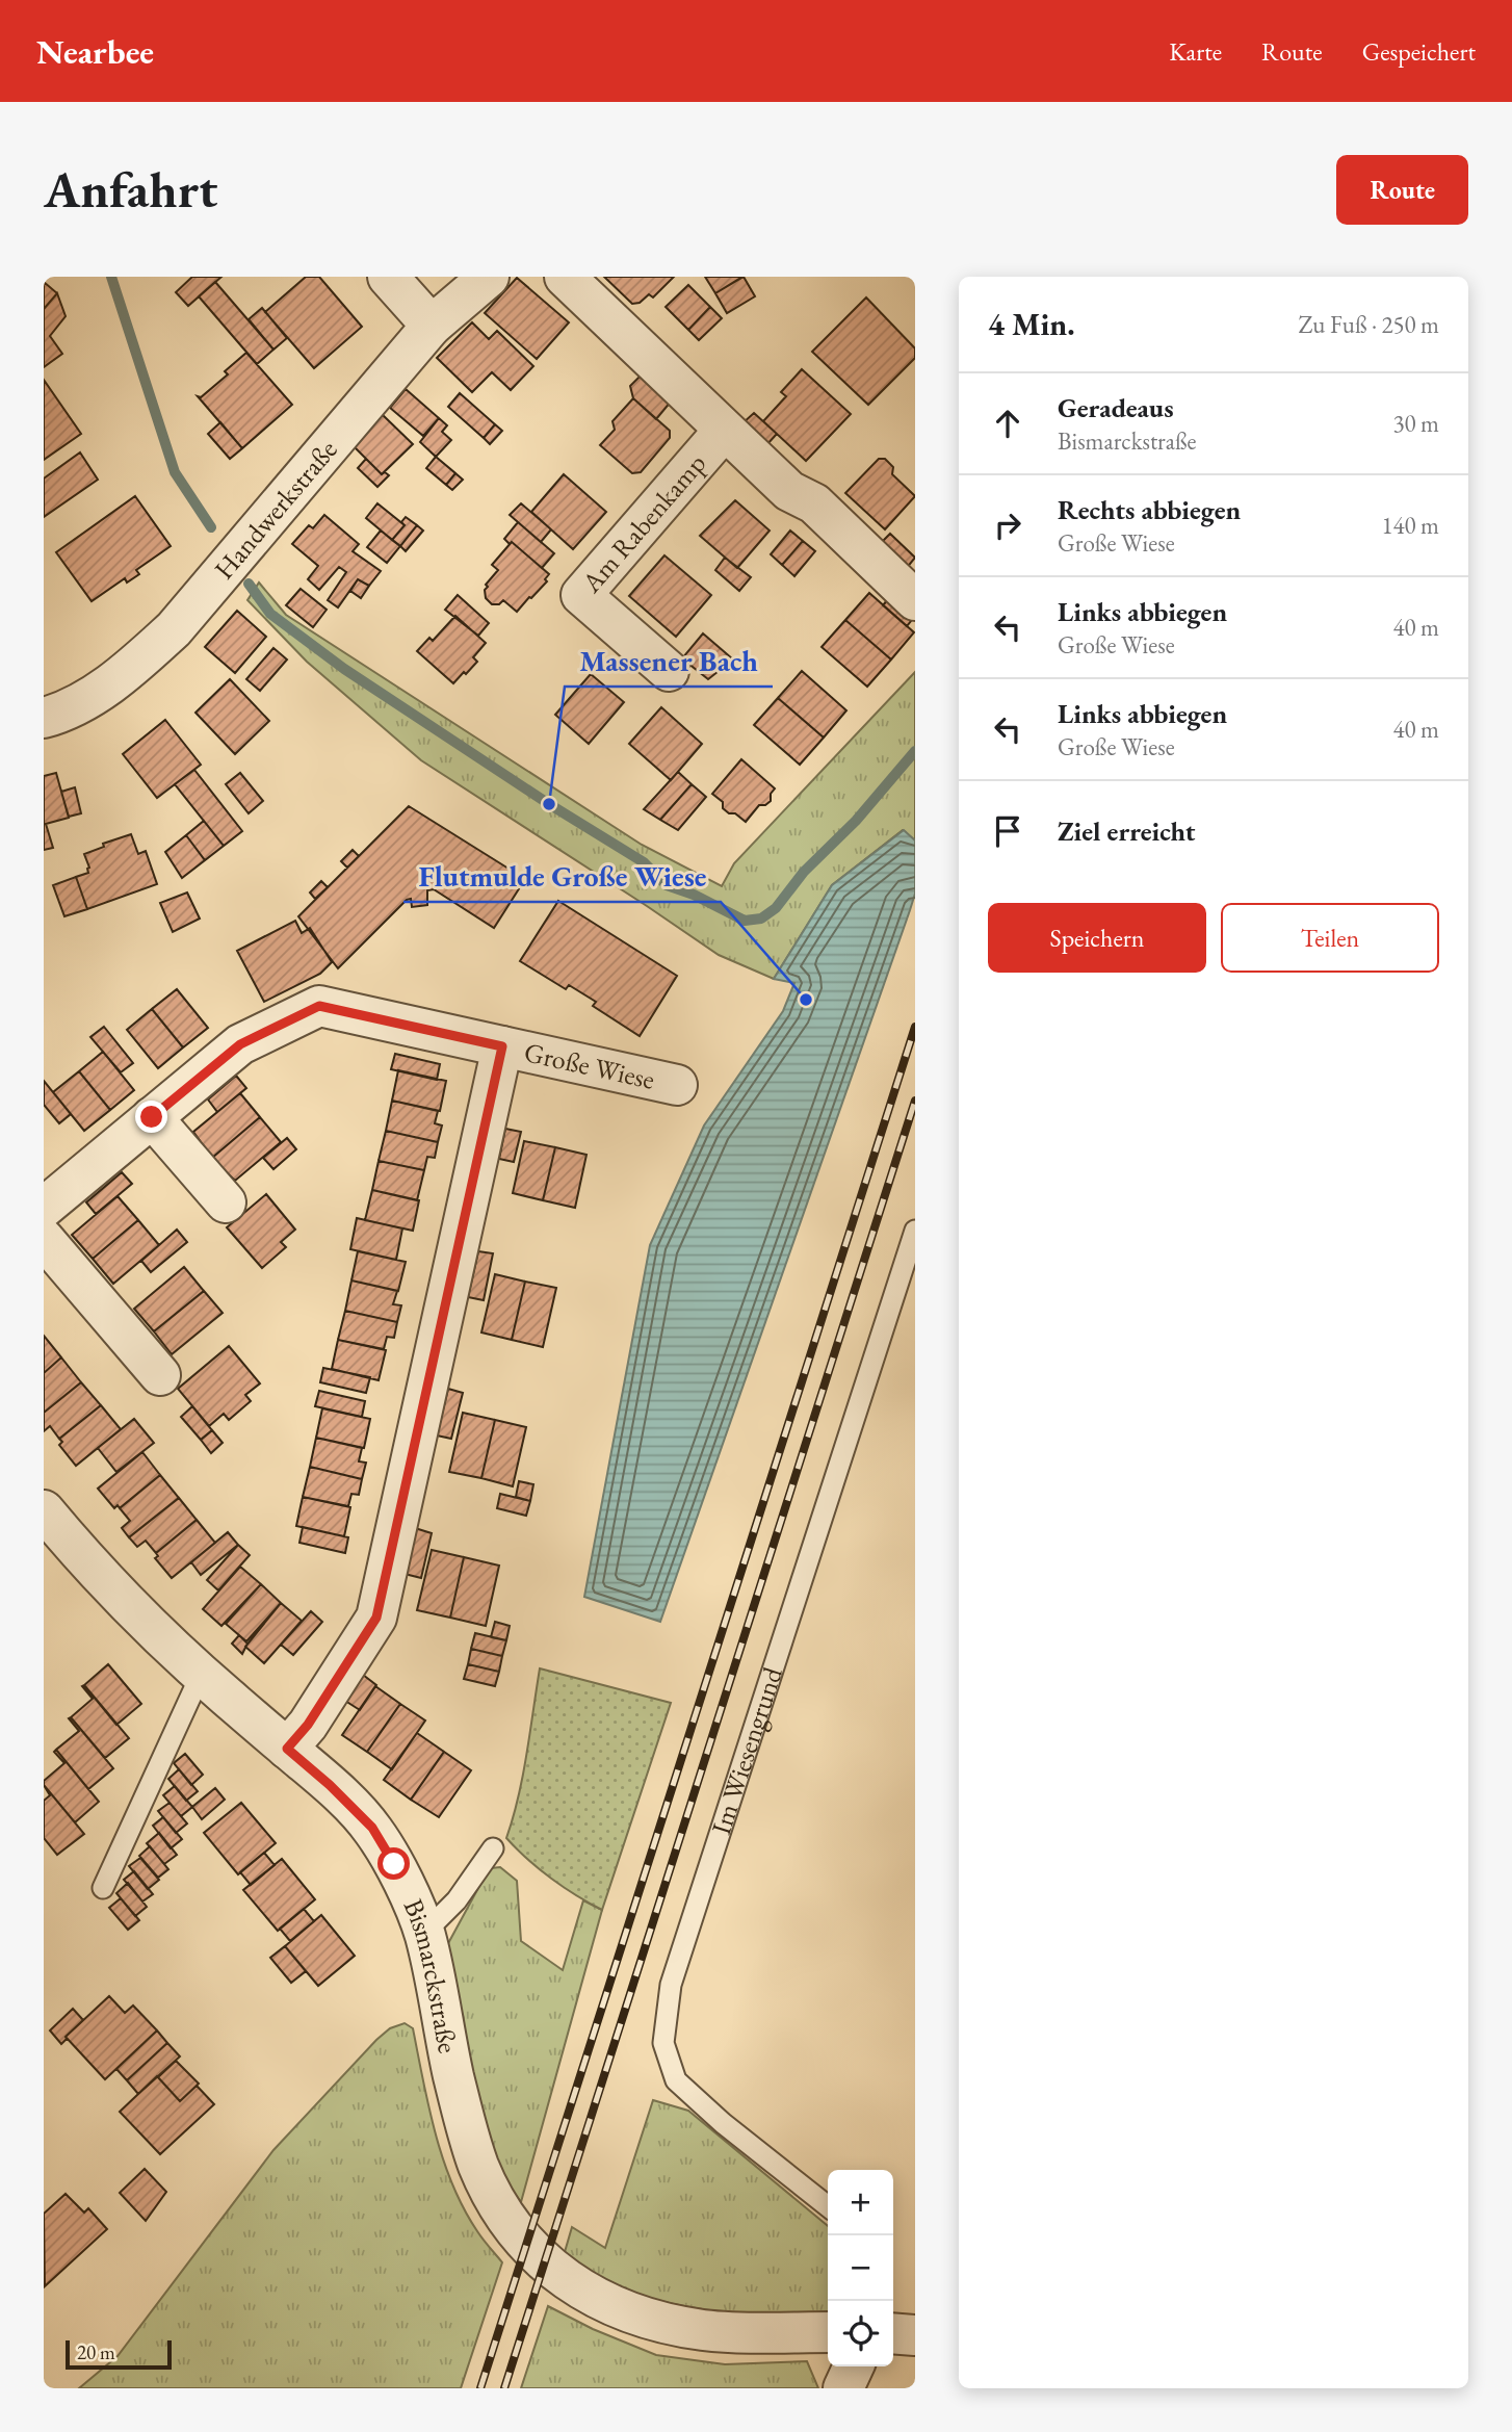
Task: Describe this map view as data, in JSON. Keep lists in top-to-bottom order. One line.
{"streets":{"street":["Handwerkstraße","Am Rabenkamp","Große Wiese","Bismarckstraße"],"lane":["Im Wiesengrund"]},"crossings":[["Große Wiese","Bismarckstraße"]],"places":["Massener Bach","Flutmulde Große Wiese"],"scale_bar":"20 m","page":{"header":"Nearbee","nav":["Karte","Route","Gespeichert"],"buttons":["Route",["Speichern","Teilen"]],"title":"Anfahrt","heading":["4 Min.","Zu Fuß · 250 m"],"list":[["Geradeaus","Bismarckstraße","30 m"],["Rechts abbiegen","Große Wiese","140 m"],["Links abbiegen","Große Wiese","40 m"],["Links abbiegen","Große Wiese","40 m"],"Ziel erreicht"],"map_buttons":["+","−"],"scale":"20 m"}}
